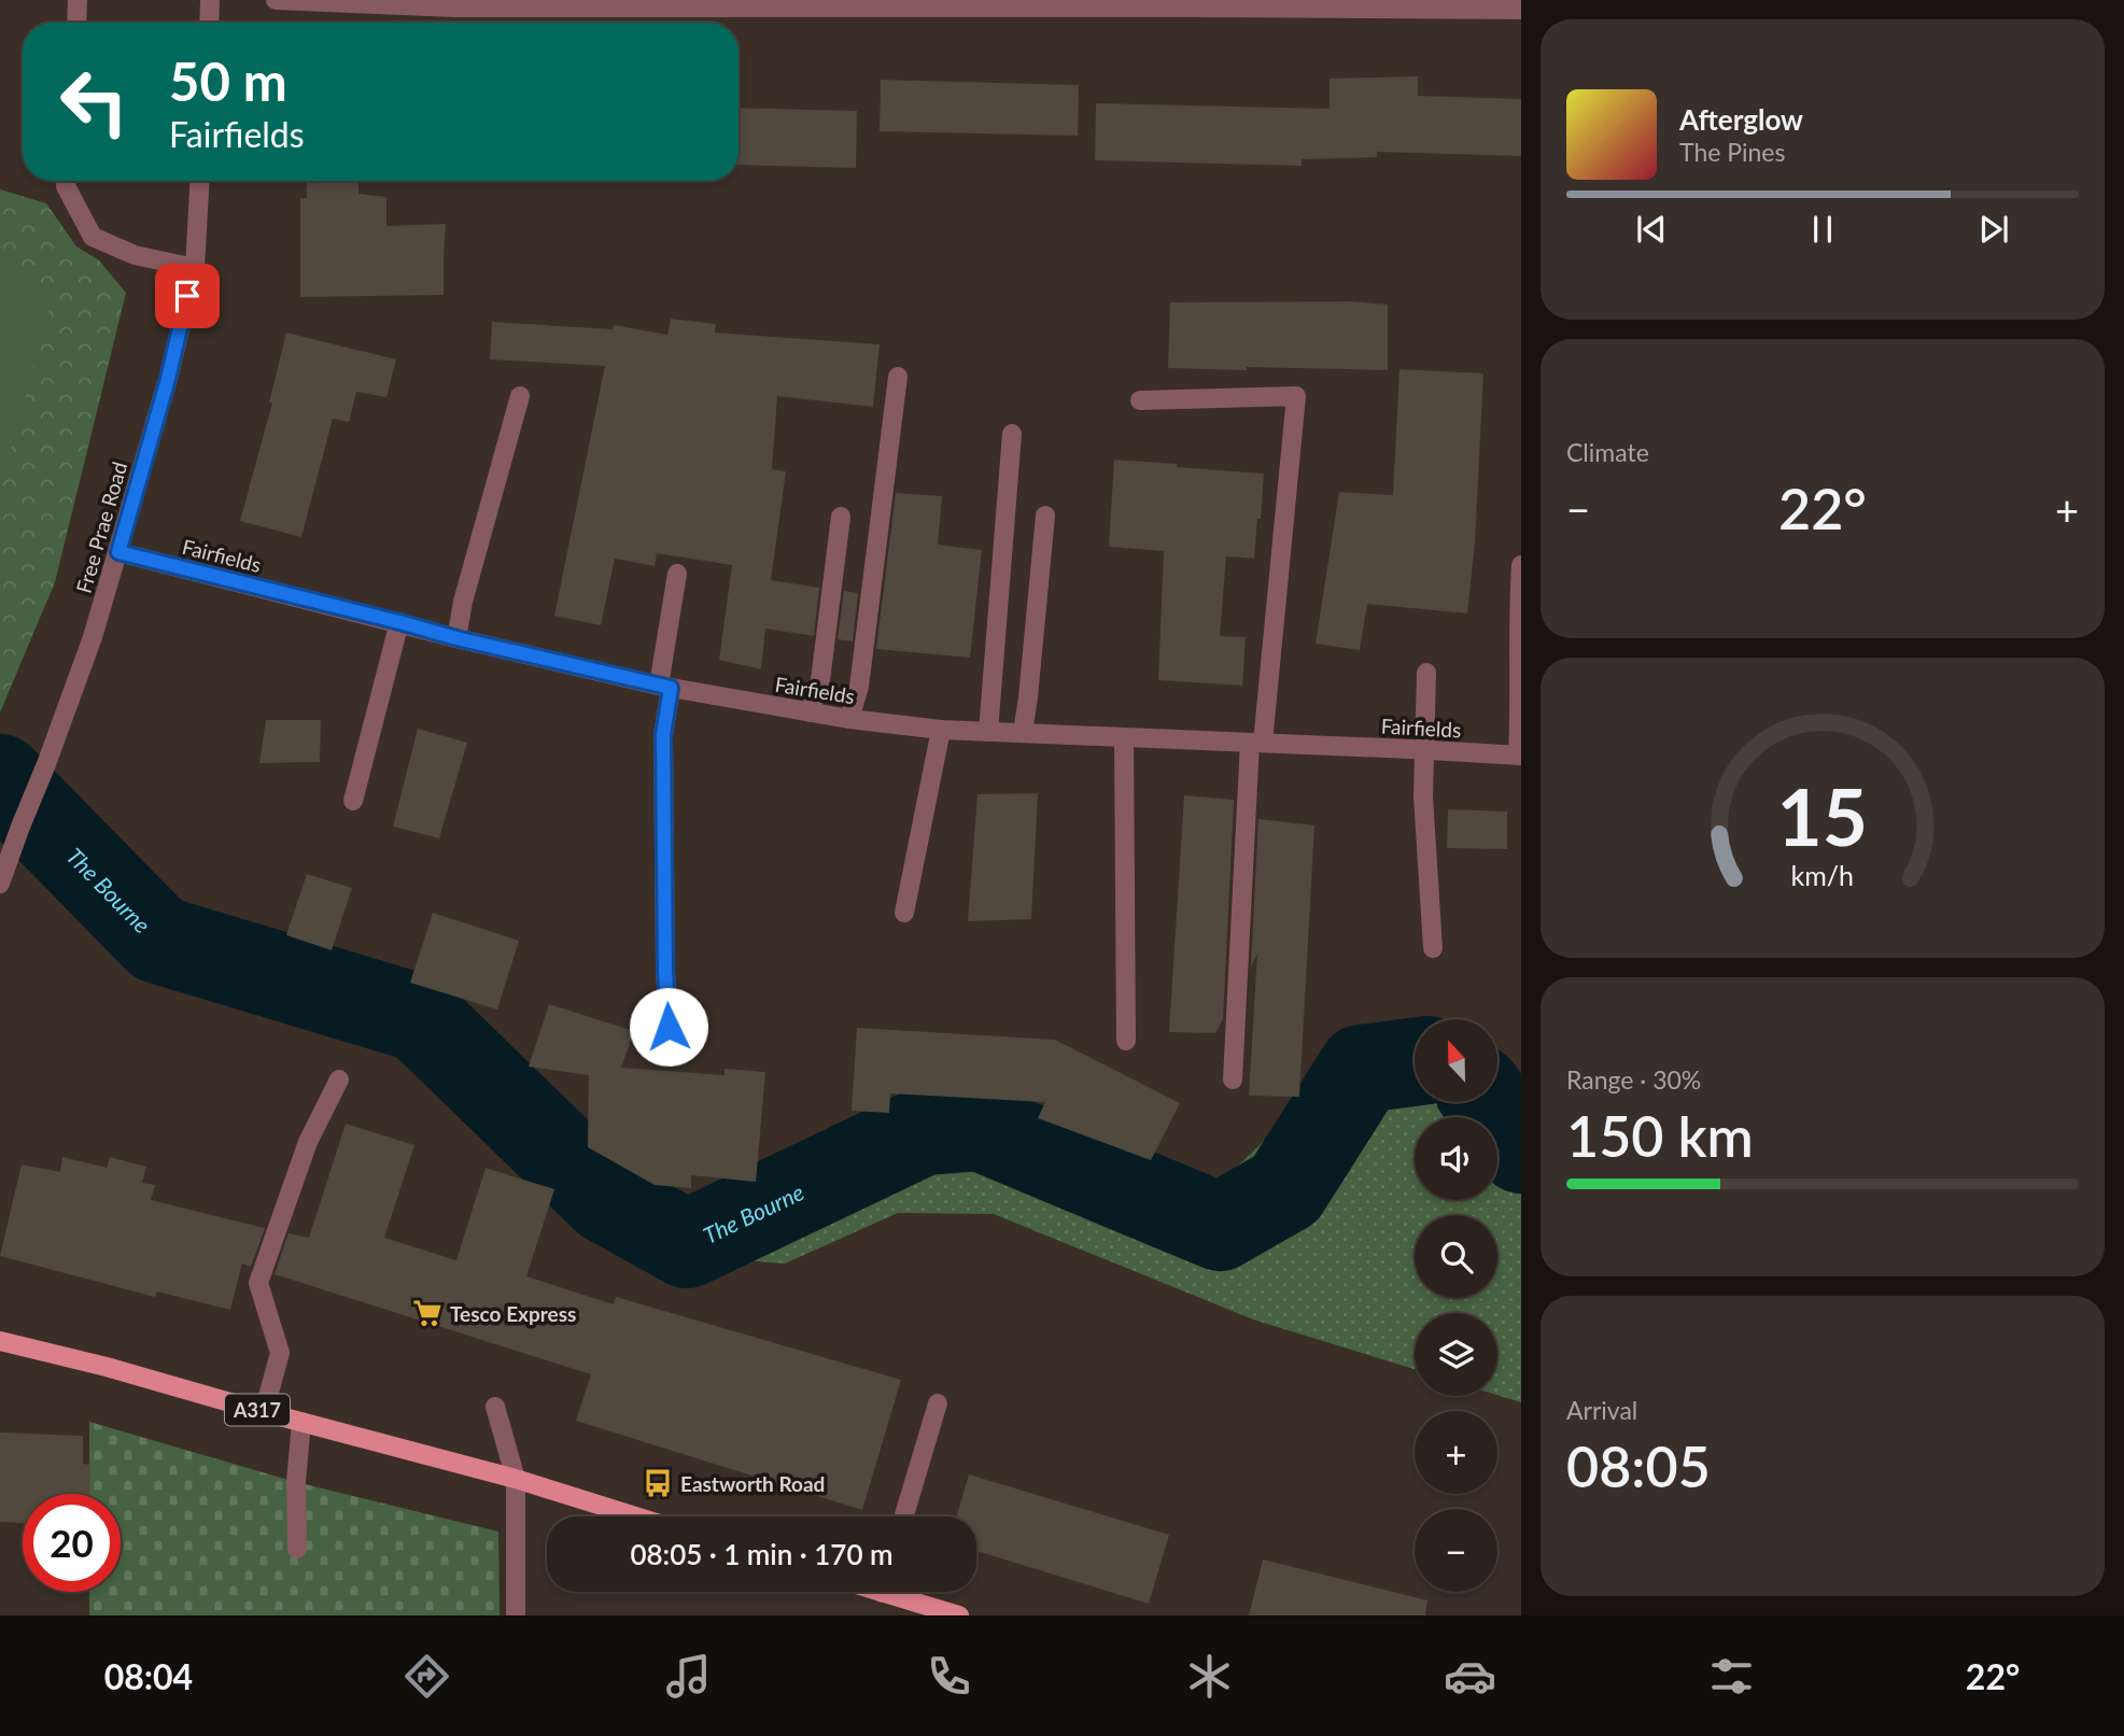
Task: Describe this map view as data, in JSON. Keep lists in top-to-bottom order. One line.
{"streets":{"main road":["A317"],"street":["Free Prae Road","Fairfields"]},"crossings":[["Free Prae Road","Fairfields"]],"water":["The Bourne"],"places":{"supermarket":["Tesco Express"],"bus stop":["Eastworth Road"]},"north":"top","page":{"turn":["50 m","Fairfields"],"song":["Afterglow","The Pines"],"tile":["Climate",["Range · 30%","150 km"],["Arrival","08:05"]],"heat":["−","22°","+"],"map_buttons":["+","−"],"limit":"20","trip":"08:05 · 1 min · 170 m","tabs":["08:04","22°"],"gauge":["15","km/h"]}}
